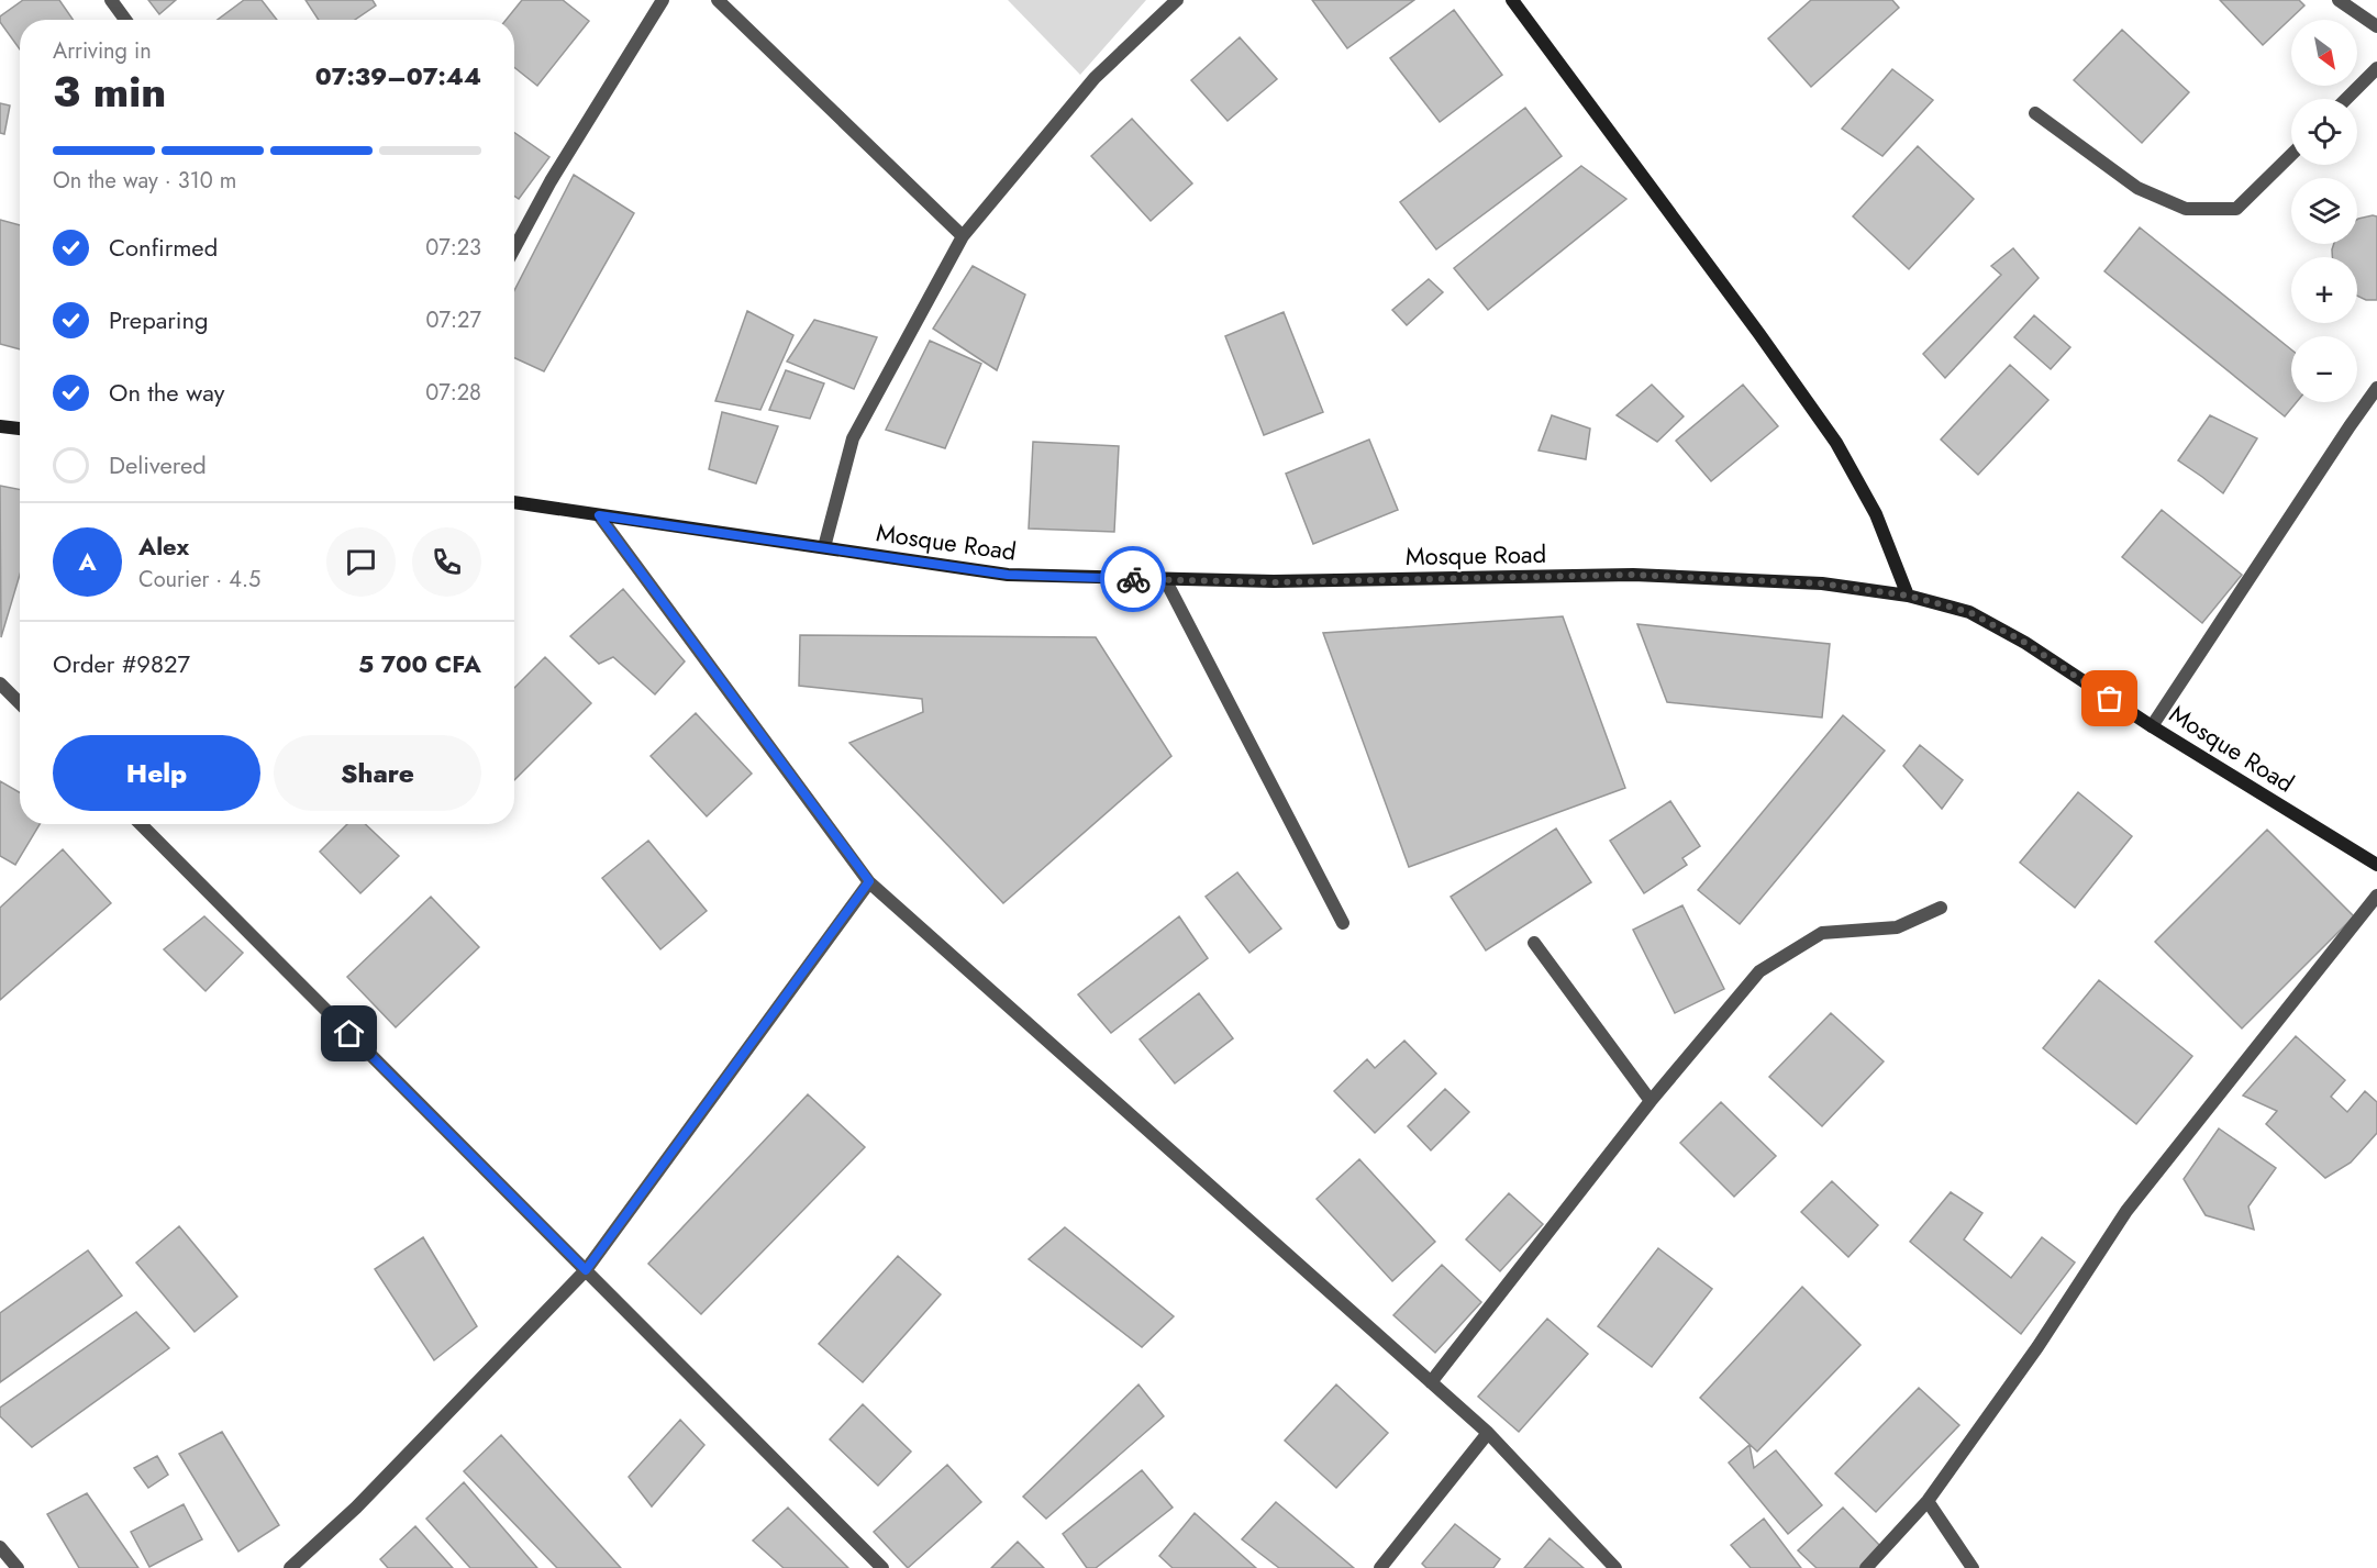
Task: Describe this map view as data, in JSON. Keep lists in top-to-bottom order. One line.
{"streets":{"street":["Mosque Road"]},"north":"bottom right","page":{"map_buttons":["+","−"],"heading":["3 min","Arriving in","07:39–07:44"],"panel":["Alex","Courier · 4.5","Order #9827","5 700 CFA"],"bar":"On the way · 310 m","list":[["Confirmed","07:23"],["Preparing","07:27"],["On the way","07:28"],"Delivered"],"round":"A","buttons":["Help","Share"]}}
